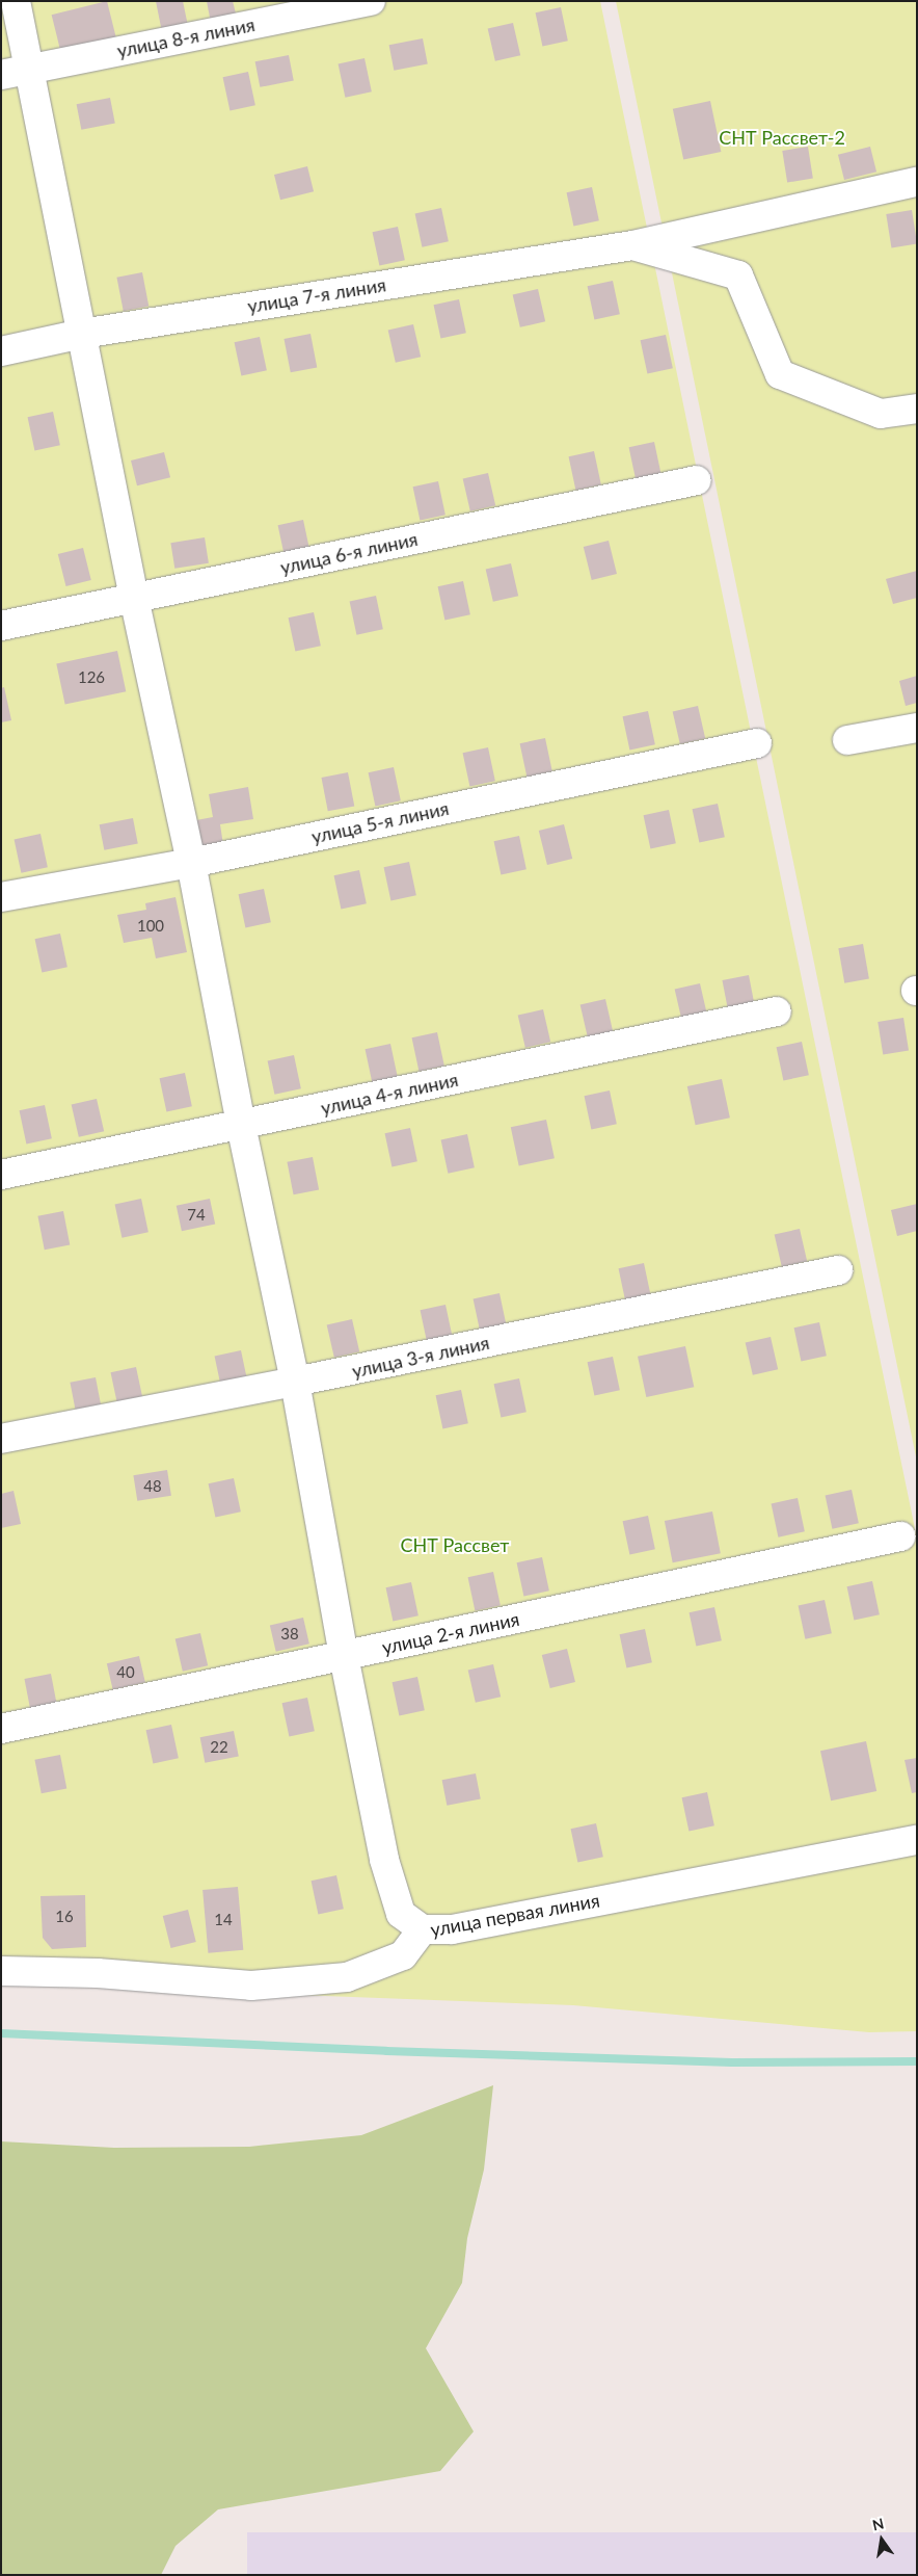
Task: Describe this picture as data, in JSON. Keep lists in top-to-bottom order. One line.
{"streets":{"street":["улица 8-я линия","улица 7-я линия","улица 6-я линия","улица 5-я линия","улица 4-я линия","улица 3-я линия","улица 2-я линия","улица первая линия"]},"parks":["СНТ Рассвет-2","СНТ Рассвет"],"house_numbers":["126","100","74","48","38","40","22","16","14"],"north":"top"}
